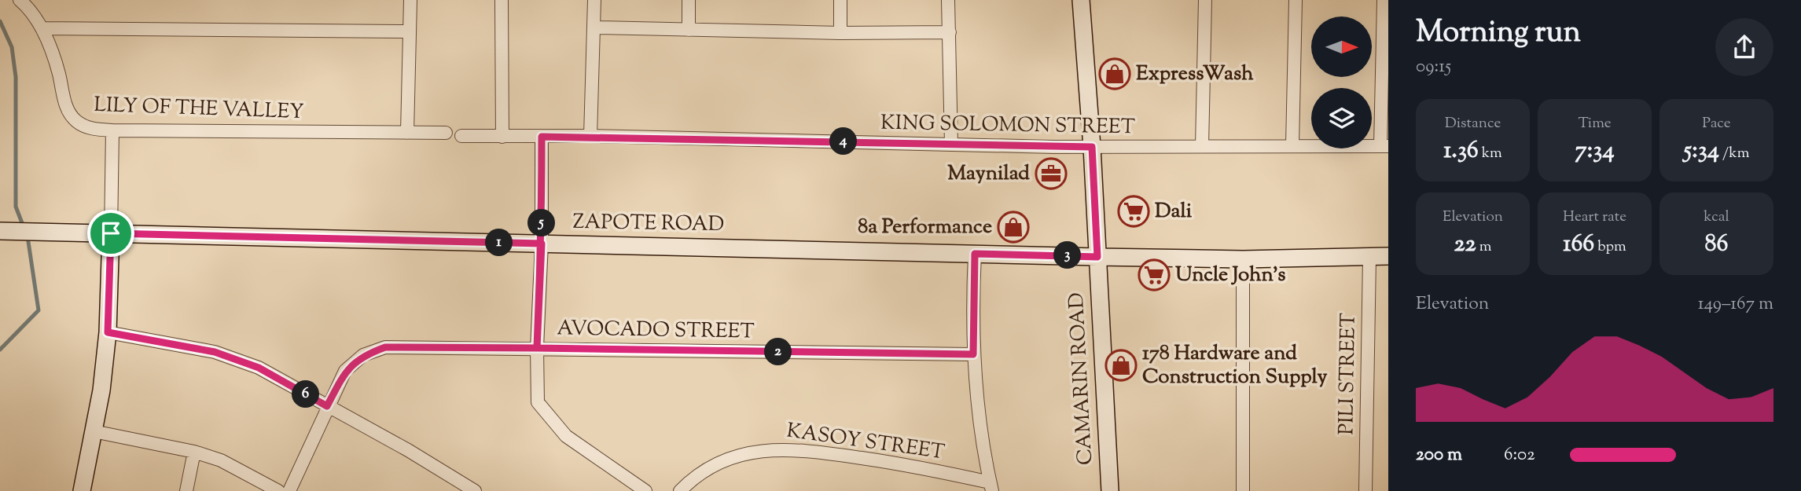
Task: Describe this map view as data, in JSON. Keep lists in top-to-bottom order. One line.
{"streets":{"main road":["ZAPOTE ROAD","CAMARIN ROAD"],"street":["LILY OF THE VALLEY","KING SOLOMON STREET","AVOCADO STREET","PILI STREET","KASOY STREET"]},"crossings":[["KING SOLOMON STREET","CAMARIN ROAD"],["ZAPOTE ROAD","PILI STREET"],["ZAPOTE ROAD","CAMARIN ROAD"]],"places":{"shop":["ExpressWash","8a Performance","178 Hardware and Construction Supply"],"office":["Maynilad"],"supermarket":["Dali","Uncle John's"]},"north":"right","page":{"heading":["Morning run","09:15"],"stats":[["Distance","1.36 km"],["Time","7:34"],["Pace","5:34 /km"],["Elevation","22 m"],["Heart rate","166 bpm"],["kcal","86"]],"pins":["4","5","1","3","2","6"],"chart":["Elevation","149–167 m"],"list":[{"name":"200 m","note":"6:02"}]}}
